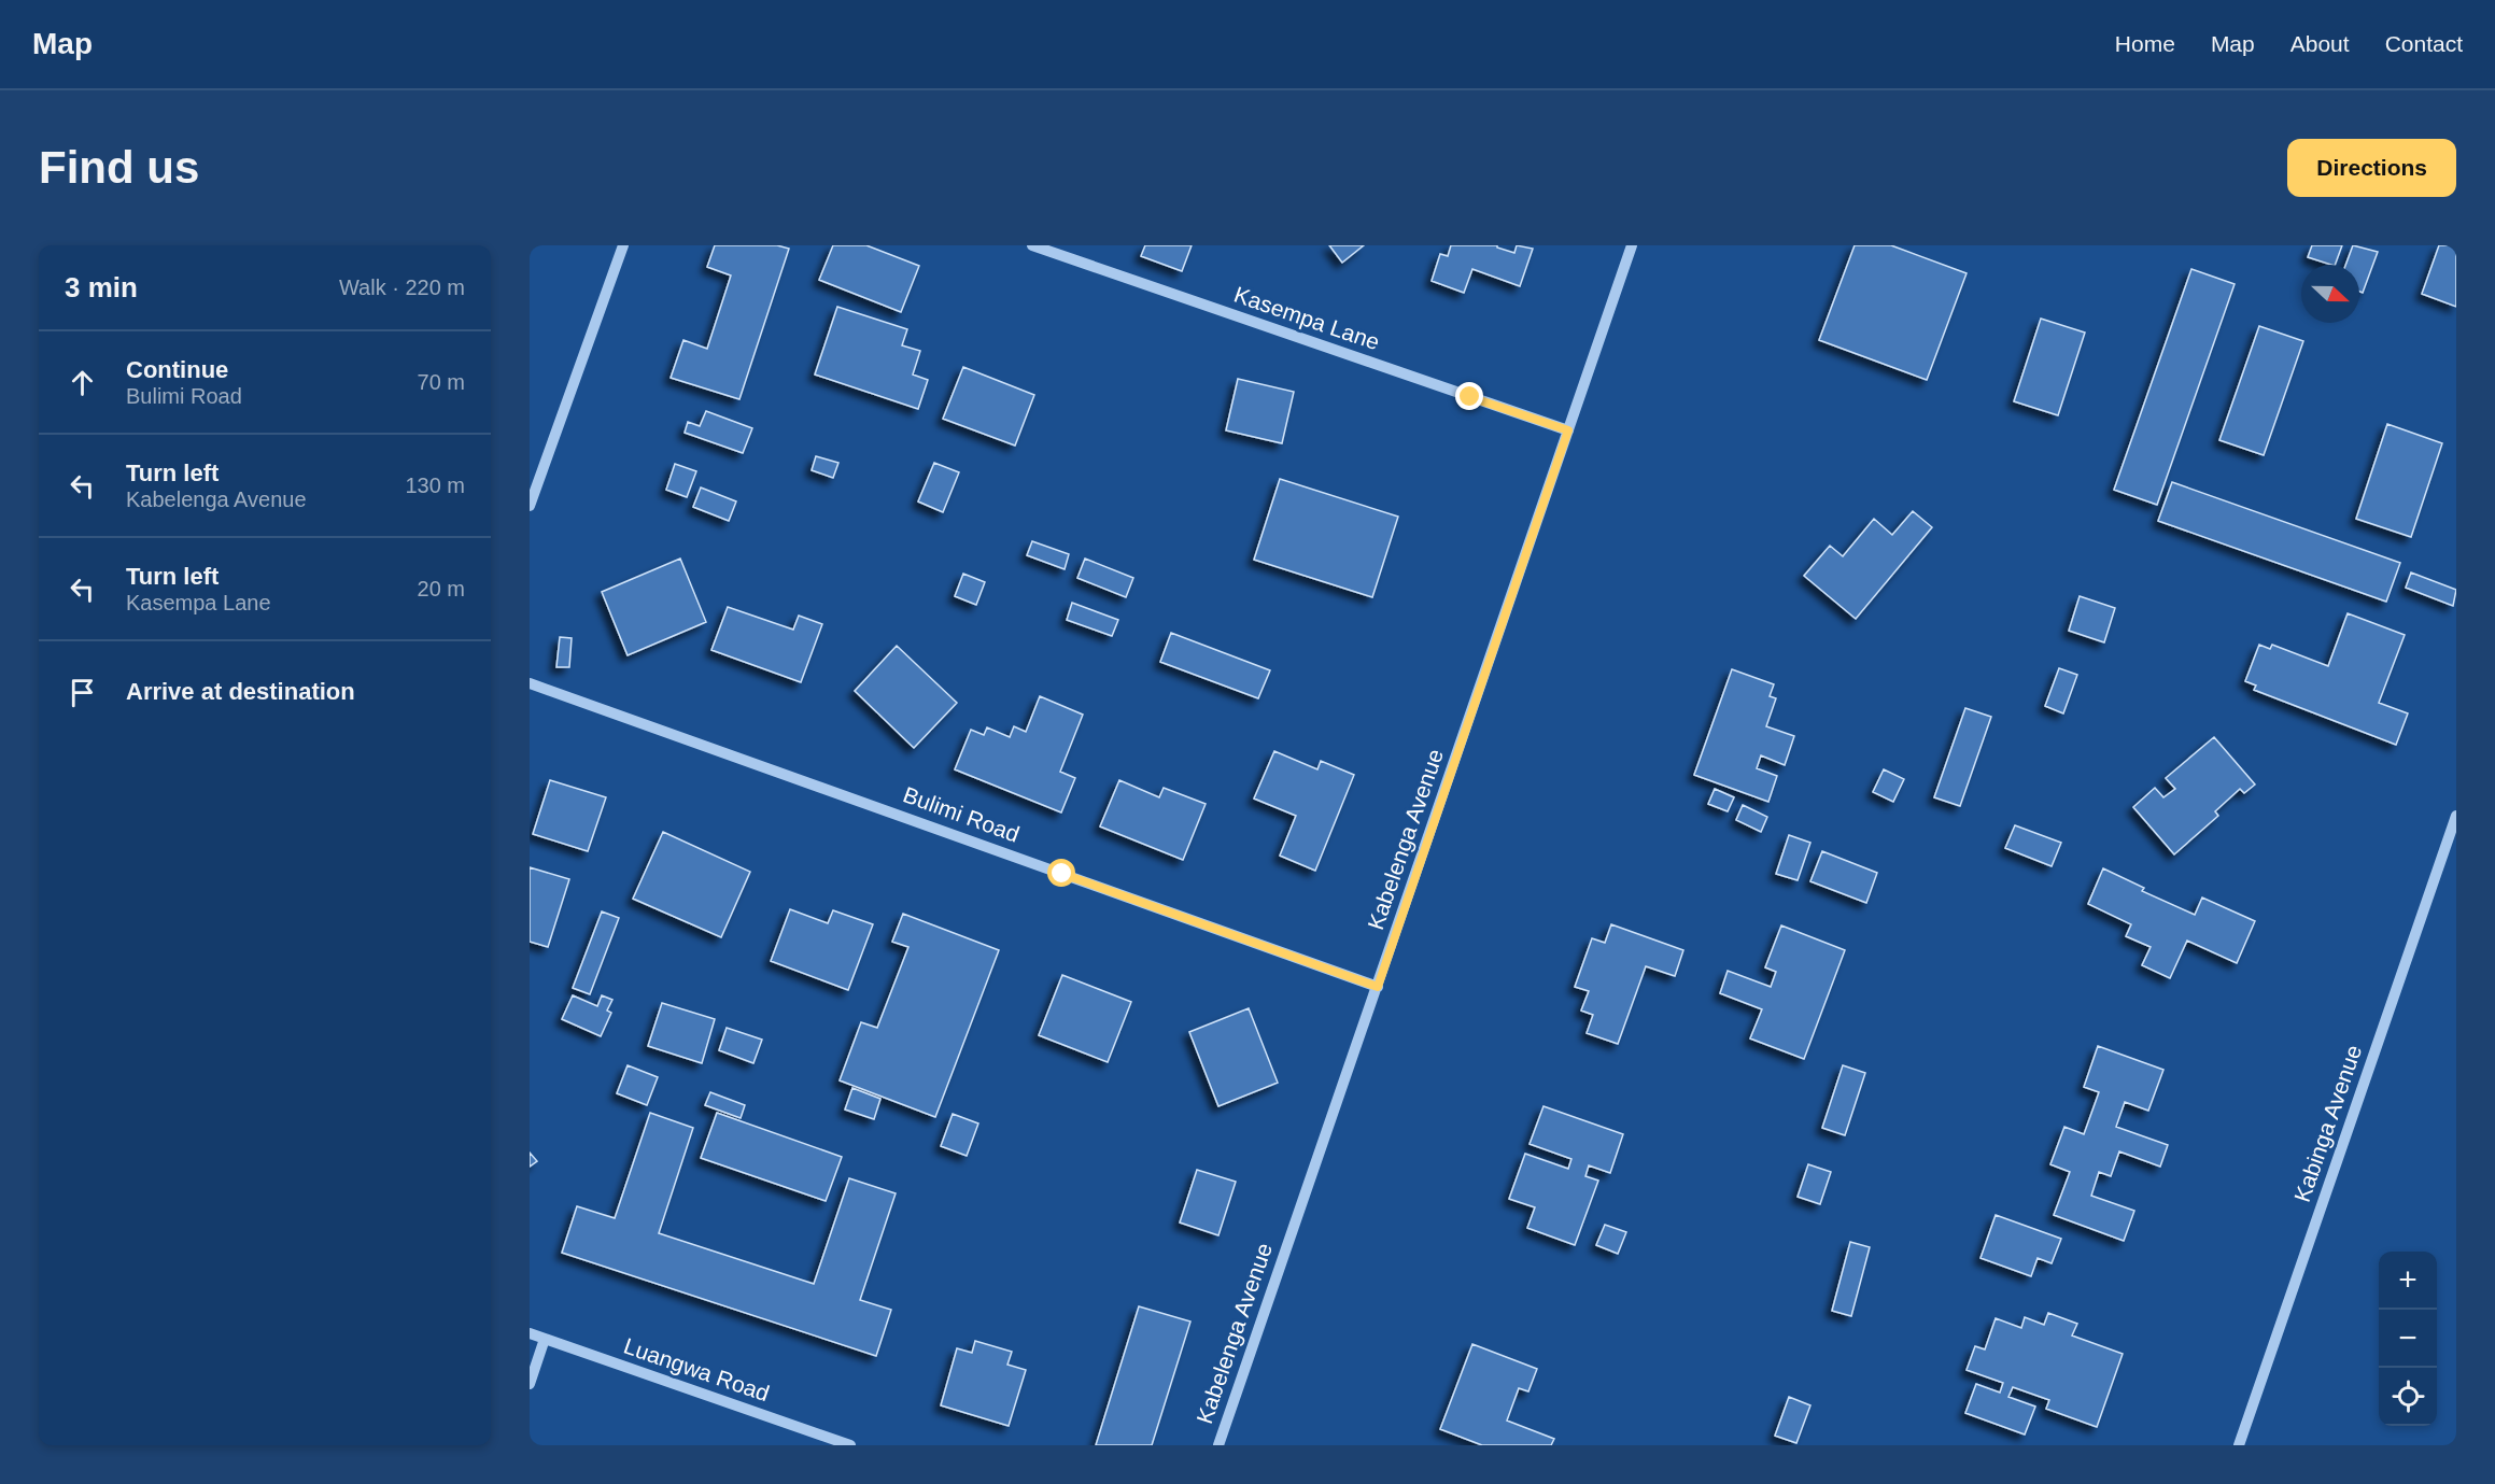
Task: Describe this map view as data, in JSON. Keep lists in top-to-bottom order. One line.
{"streets":{"street":["Kasempa Lane","Bulimi Road","Kabelenga Avenue","Kabinga Avenue","Luangwa Road"]},"crossings":[["Kasempa Lane","Kabelenga Avenue"],["Bulimi Road","Kabelenga Avenue"]],"north":"right","page":{"header":"Map","nav":["Home","Map","About","Contact"],"buttons":"Directions","title":"Find us","heading":["3 min","Walk · 220 m"],"list":[["Continue","Bulimi Road","70 m"],["Turn left","Kabelenga Avenue","130 m"],["Turn left","Kasempa Lane","20 m"],"Arrive at destination"],"map_buttons":["+","−"]}}
